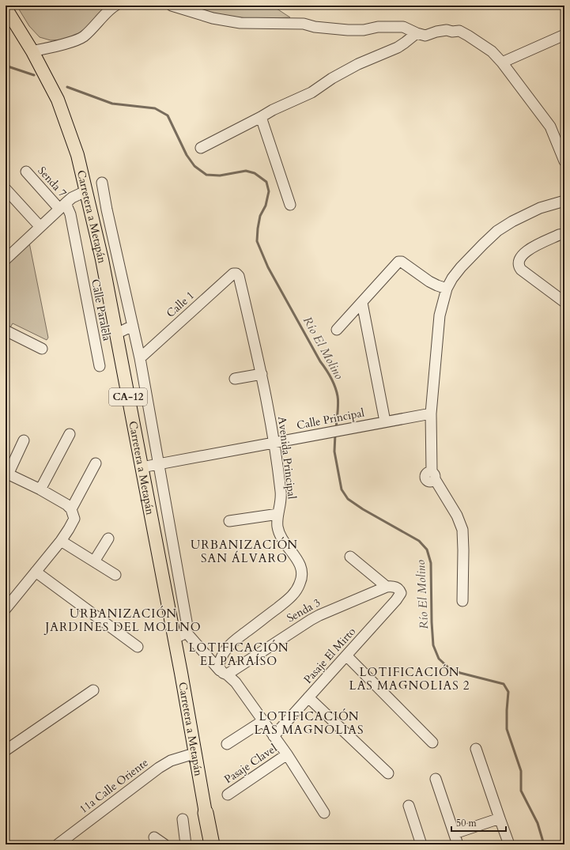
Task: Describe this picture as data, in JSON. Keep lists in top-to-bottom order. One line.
{"streets":{"main road":["Carretera a Metapán","CA-12"],"street":["Senda 7","Calle 1","Calle Paralela","Calle Principal","Avenida Principal","Senda 3","Pasaje El Mirto","Pasaje Clavel","11a Calle Oriente"]},"crossings":[["Senda 7","Calle Paralela"],["Carretera a Metapán","Calle Principal"],["Carretera a Metapán","11a Calle Oriente"],["Calle 1","Avenida Principal"],["Calle Principal","Avenida Principal"],["Avenida Principal","Senda 3"],["Senda 3","Pasaje El Mirto"]],"districts":["URBANIZACIÓN SAN ÁLVARO","URBANIZACIÓN JARDINES DEL MOLINO","LOTIFICACIÓN EL PARAÍSO","LOTIFICACIÓN LAS MAGNOLIAS 2","LOTIFICACIÓN LAS MAGNOLIAS"],"water":["Río El Molino"],"scale_bar":"50 m"}
